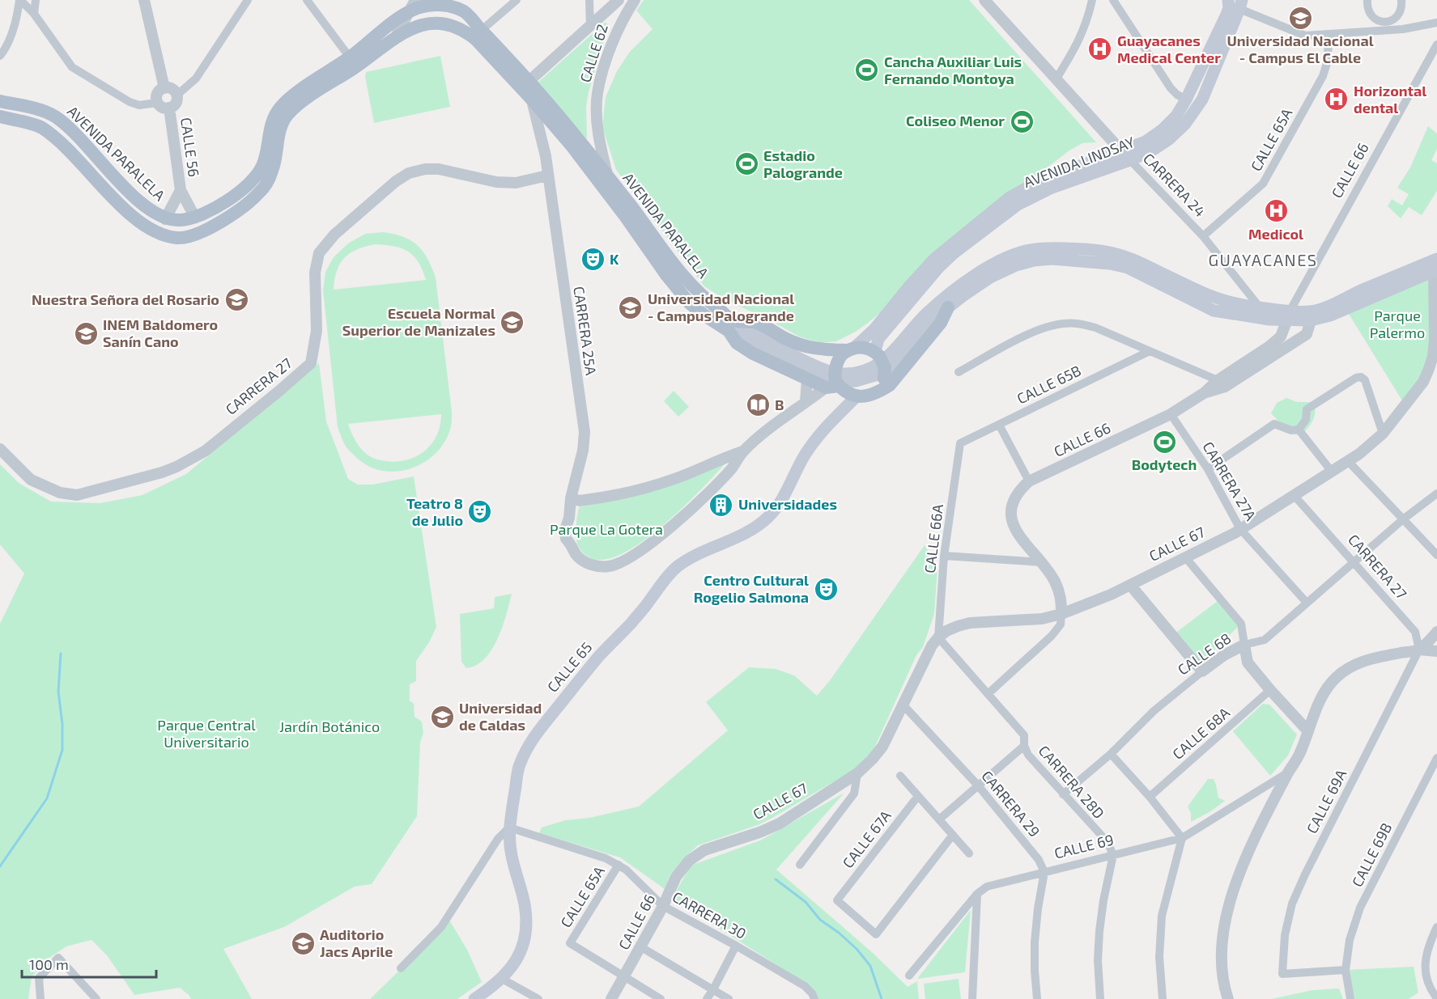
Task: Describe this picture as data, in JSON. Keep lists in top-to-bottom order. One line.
{"streets":{"main road":["AVENIDA PARALELA","AVENIDA LINDSAY","CALLE 65"],"street":["CALLE 62","CALLE 65A","CALLE 56","CALLE 66","CARRERA 24","CARRERA 25A","CALLE 65B","CARRERA 27","CARRERA 27A","CALLE 66A","CALLE 67","CALLE 68","CALLE 68A","CARRERA 28D","CALLE 69A","CARRERA 29","CALLE 67A","CALLE 69","CALLE 69B","CARRERA 30"]},"crossings":[["CALLE 62","AVENIDA PARALELA"],["CALLE 65A","CALLE 66"],["CALLE 65A","CARRERA 24"],["CALLE 65A","CARRERA 30"],["CALLE 56","AVENIDA PARALELA"],["AVENIDA PARALELA","CALLE 66"],["AVENIDA PARALELA","CARRERA 24"],["AVENIDA PARALELA","CARRERA 25A"],["AVENIDA PARALELA","CALLE 67"],["AVENIDA LINDSAY","CARRERA 24"],["AVENIDA LINDSAY","CALLE 65"],["CALLE 66","CARRERA 27A"],["CALLE 66","CALLE 67"],["CALLE 66","CARRERA 30"],["CARRERA 25A","CARRERA 27"],["CALLE 65B","CALLE 66A"],["CARRERA 27","CALLE 67"],["CARRERA 27","CALLE 68"],["CARRERA 27","CALLE 69A"],["CARRERA 27","CALLE 69"],["CARRERA 27A","CALLE 67"],["CARRERA 27A","CALLE 68"],["CALLE 66A","CALLE 67"],["CALLE 66A","CARRERA 28D"],["CALLE 67","CARRERA 28D"],["CALLE 67","CARRERA 29"],["CALLE 68","CARRERA 28D"],["CALLE 65","CARRERA 30"],["CARRERA 28D","CALLE 69"],["CALLE 69A","CALLE 69"],["CALLE 69A","CALLE 69B"],["CARRERA 29","CALLE 69"]],"districts":["GUAYACANES"],"parks":["Parque Palermo","Parque La Gotera","Parque Central Universitario","Jardín Botánico"],"places":{"school or university":["Universidad Nacional - Campus El Cable","Nuestra Señora del Rosario","Universidad Nacional - Campus Palogrande","Escuela Normal Superior de Manizales","INEM Baldomero Sanín Cano","Universidad de Caldas","Auditorio Jacs Aprile"],"hospital":["Guayacanes Medical Center","Horizontal dental","Medicol"],"sports":["Cancha Auxiliar Luis Fernando Montoya","Coliseo Menor","Estadio Palogrande","Bodytech"],"theatre":["K","Teatro 8 de Julio","Centro Cultural Rogelio Salmona"],"library":["B"],"building":["Universidades"]},"scale_bar":"100 m"}
